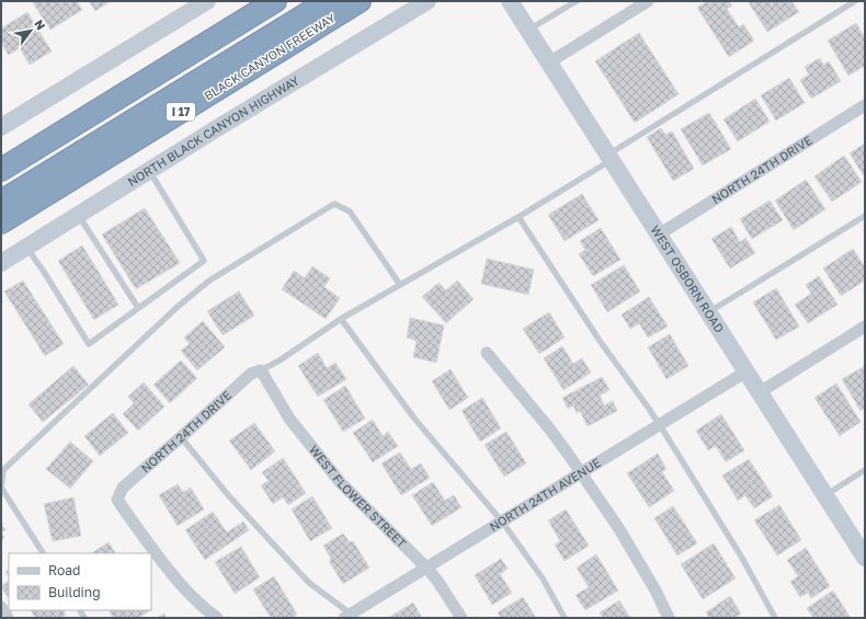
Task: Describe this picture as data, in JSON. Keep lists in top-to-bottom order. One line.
{"streets":{"highway":["BLACK CANYON FREEWAY","I 17"],"main road":["NORTH BLACK CANYON HIGHWAY","WEST OSBORN ROAD"],"street":["NORTH 24TH DRIVE","NORTH 24TH AVENUE","WEST FLOWER STREET"]},"crossings":[["NORTH 24TH DRIVE","WEST OSBORN ROAD"],["NORTH 24TH DRIVE","WEST FLOWER STREET"],["WEST OSBORN ROAD","NORTH 24TH AVENUE"],["NORTH 24TH AVENUE","WEST FLOWER STREET"]],"legend":["Road","Building"],"north":"top right"}
